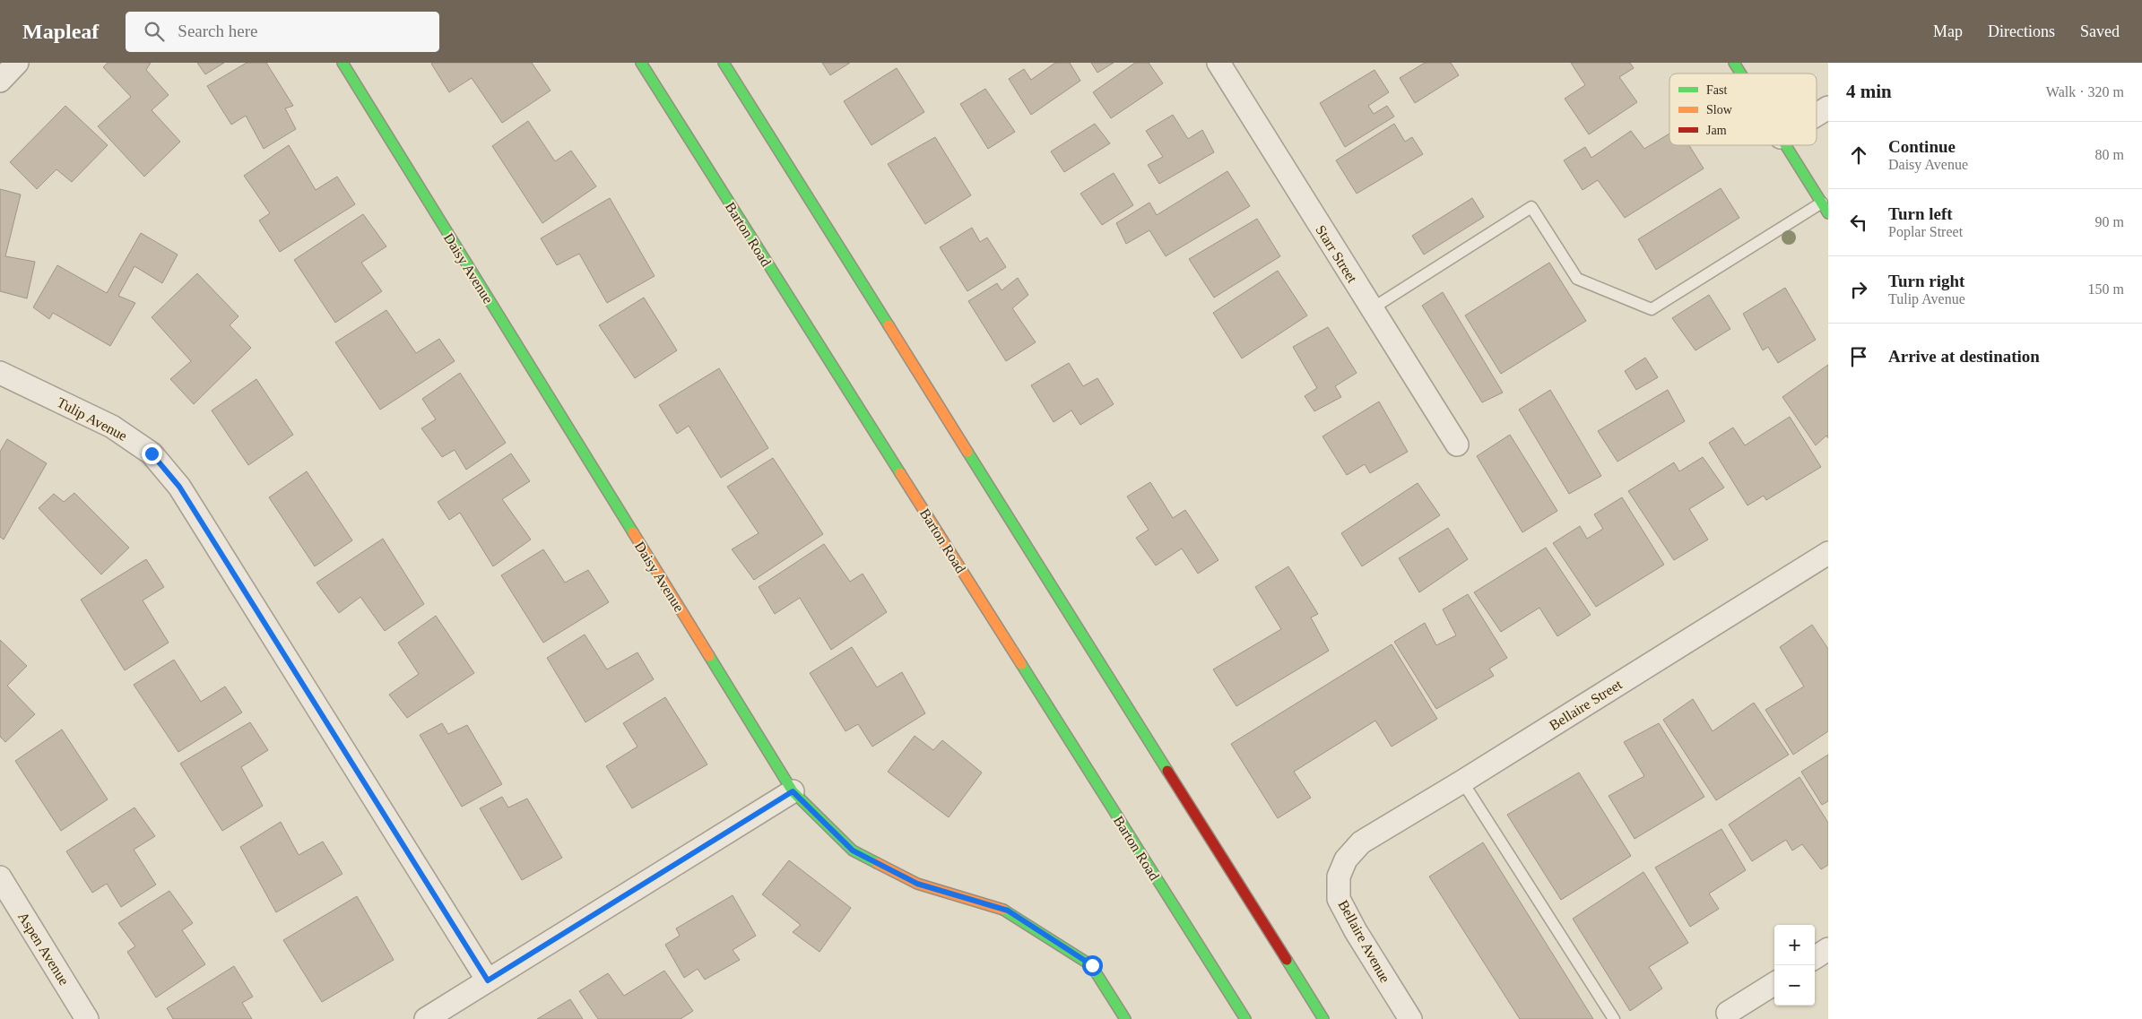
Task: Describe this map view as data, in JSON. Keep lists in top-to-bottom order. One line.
{"streets":{"main road":["Barton Road","Daisy Avenue"],"street":["Starr Street","Tulip Avenue","Bellaire Street","Bellaire Avenue","Aspen Avenue"]},"crossings":[["Bellaire Street","Bellaire Avenue"]],"legend":["Fast","Slow","Jam"],"page":{"header":"Mapleaf","search":"Search here","nav":["Map","Directions","Saved"],"heading":["4 min","Walk · 320 m"],"list":[["Continue","Daisy Avenue","80 m"],["Turn left","Poplar Street","90 m"],["Turn right","Tulip Avenue","150 m"],"Arrive at destination"],"map_buttons":["+","−"]}}
